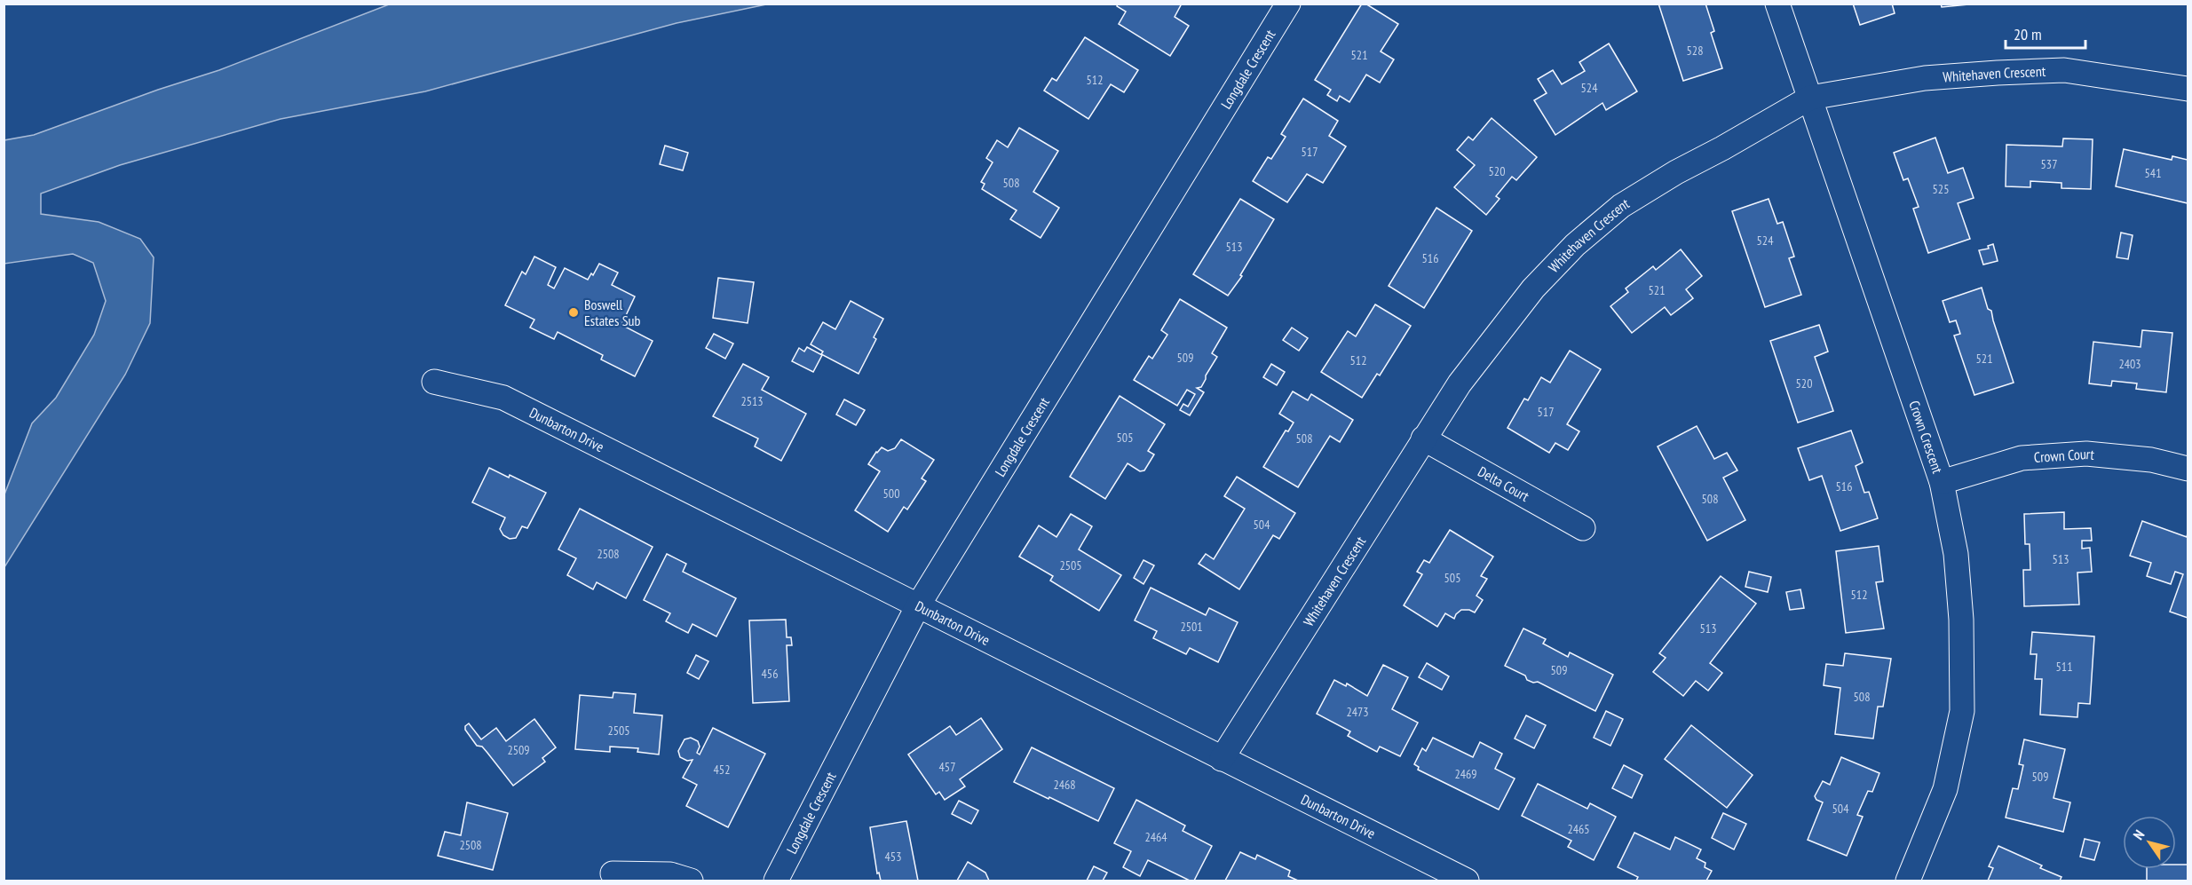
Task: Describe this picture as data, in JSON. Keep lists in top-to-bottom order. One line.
{"streets":{"street":["Longdale Crescent","Whitehaven Crescent","Dunbarton Drive","Crown Crescent","Crown Court","Delta Court"]},"crossings":[["Longdale Crescent","Dunbarton Drive"],["Whitehaven Crescent","Dunbarton Drive"],["Whitehaven Crescent","Crown Crescent"],["Whitehaven Crescent","Delta Court"],["Crown Crescent","Crown Court"]],"places":["Boswell Estates Sub"],"house_numbers":["528","521","512","524","517","537","520","541","508","525","524","513","516","521","509","521","512","2403","520","2513","517","505","508","516","500","508","504","2508","513","2505","505","512","2501","513","511","509","456","508","2473","2505","2509","457","452","2469","509","2468","504","2465","2464","2508","453"],"scale_bar":"20 m","north":"top left"}
